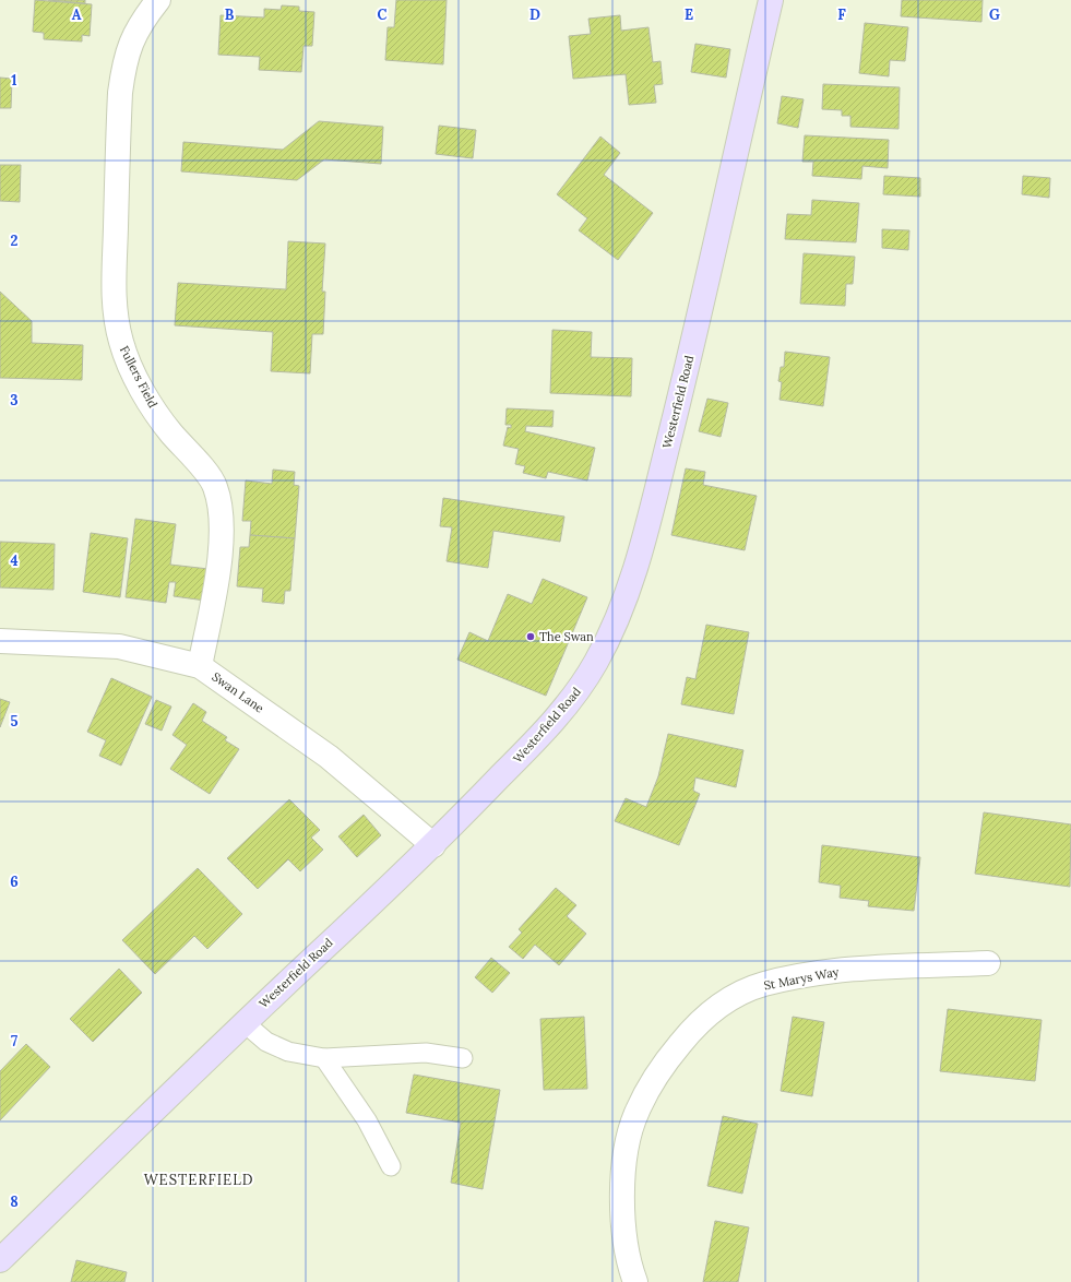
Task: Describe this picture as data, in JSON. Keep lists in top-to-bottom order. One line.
{"streets":{"main road":["Westerfield Road"],"street":["Fullers Field","Swan Lane","St Marys Way"]},"crossings":[["Fullers Field","Swan Lane"],["Westerfield Road","Swan Lane"]],"districts":["WESTERFIELD"],"places":["The Swan"],"grid":{"columns":["A","B","C","D","E","F","G"],"rows":["1","2","3","4","5","6","7","8"]}}
